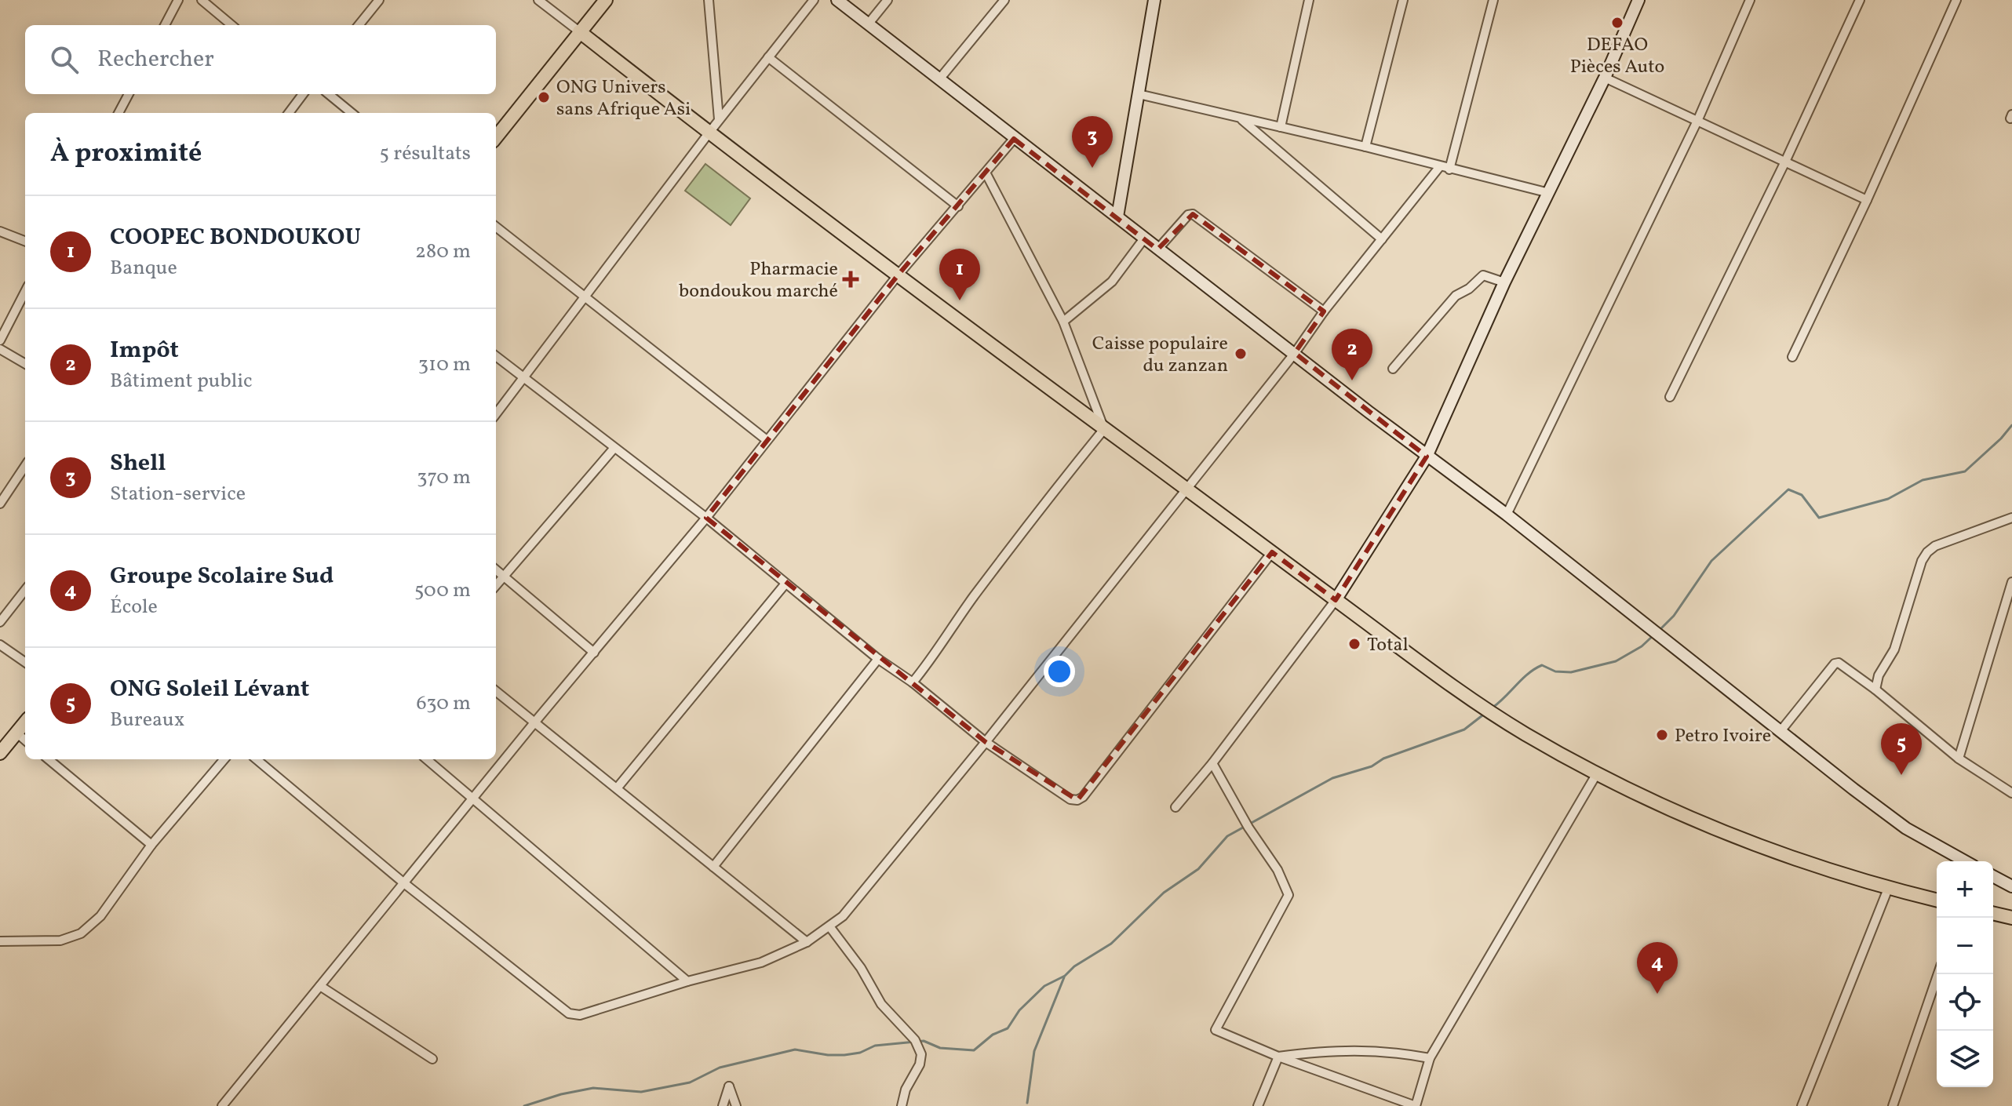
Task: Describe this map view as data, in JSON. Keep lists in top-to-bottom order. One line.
{"places":{"other":["DEFAO Pièces Auto","ONG Univers sans Afrique Asi","Caisse populaire du zanzan","Total","Petro Ivoire"],"health":["Pharmacie bondoukou marché"]},"page":{"search":"Rechercher","heading":["À proximité","5 résultats"],"pins":["3","1","2","5","4"],"list":[{"mark":"1","name":"COOPEC BONDOUKOU","note":"Banque","value":"280 m"},{"mark":"2","name":"Impôt","note":"Bâtiment public","value":"310 m"},{"mark":"3","name":"Shell","note":"Station-service","value":"370 m"},{"mark":"4","name":"Groupe Scolaire Sud","note":"École","value":"500 m"},{"mark":"5","name":"ONG Soleil Lévant","note":"Bureaux","value":"630 m"}],"map_buttons":["+","−"]}}
